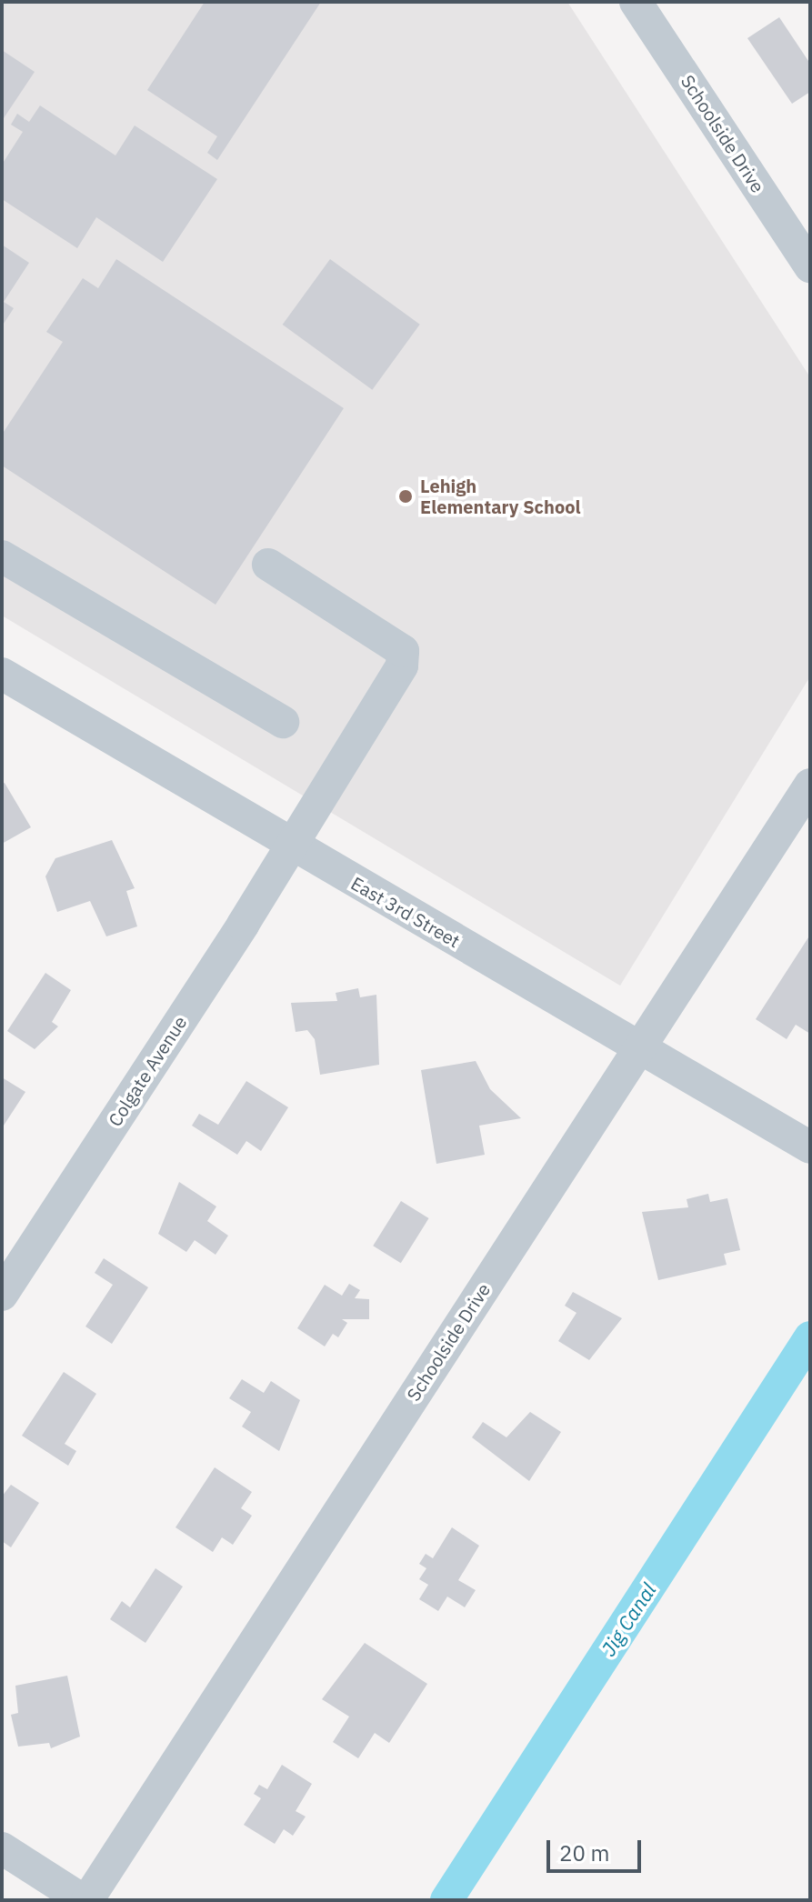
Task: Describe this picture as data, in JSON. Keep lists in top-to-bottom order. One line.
{"streets":{"street":["Schoolside Drive","East 3rd Street","Colgate Avenue"]},"crossings":[["Schoolside Drive","East 3rd Street"],["East 3rd Street","Colgate Avenue"]],"water":["Jig Canal"],"places":["Lehigh Elementary School"],"scale_bar":"20 m"}
